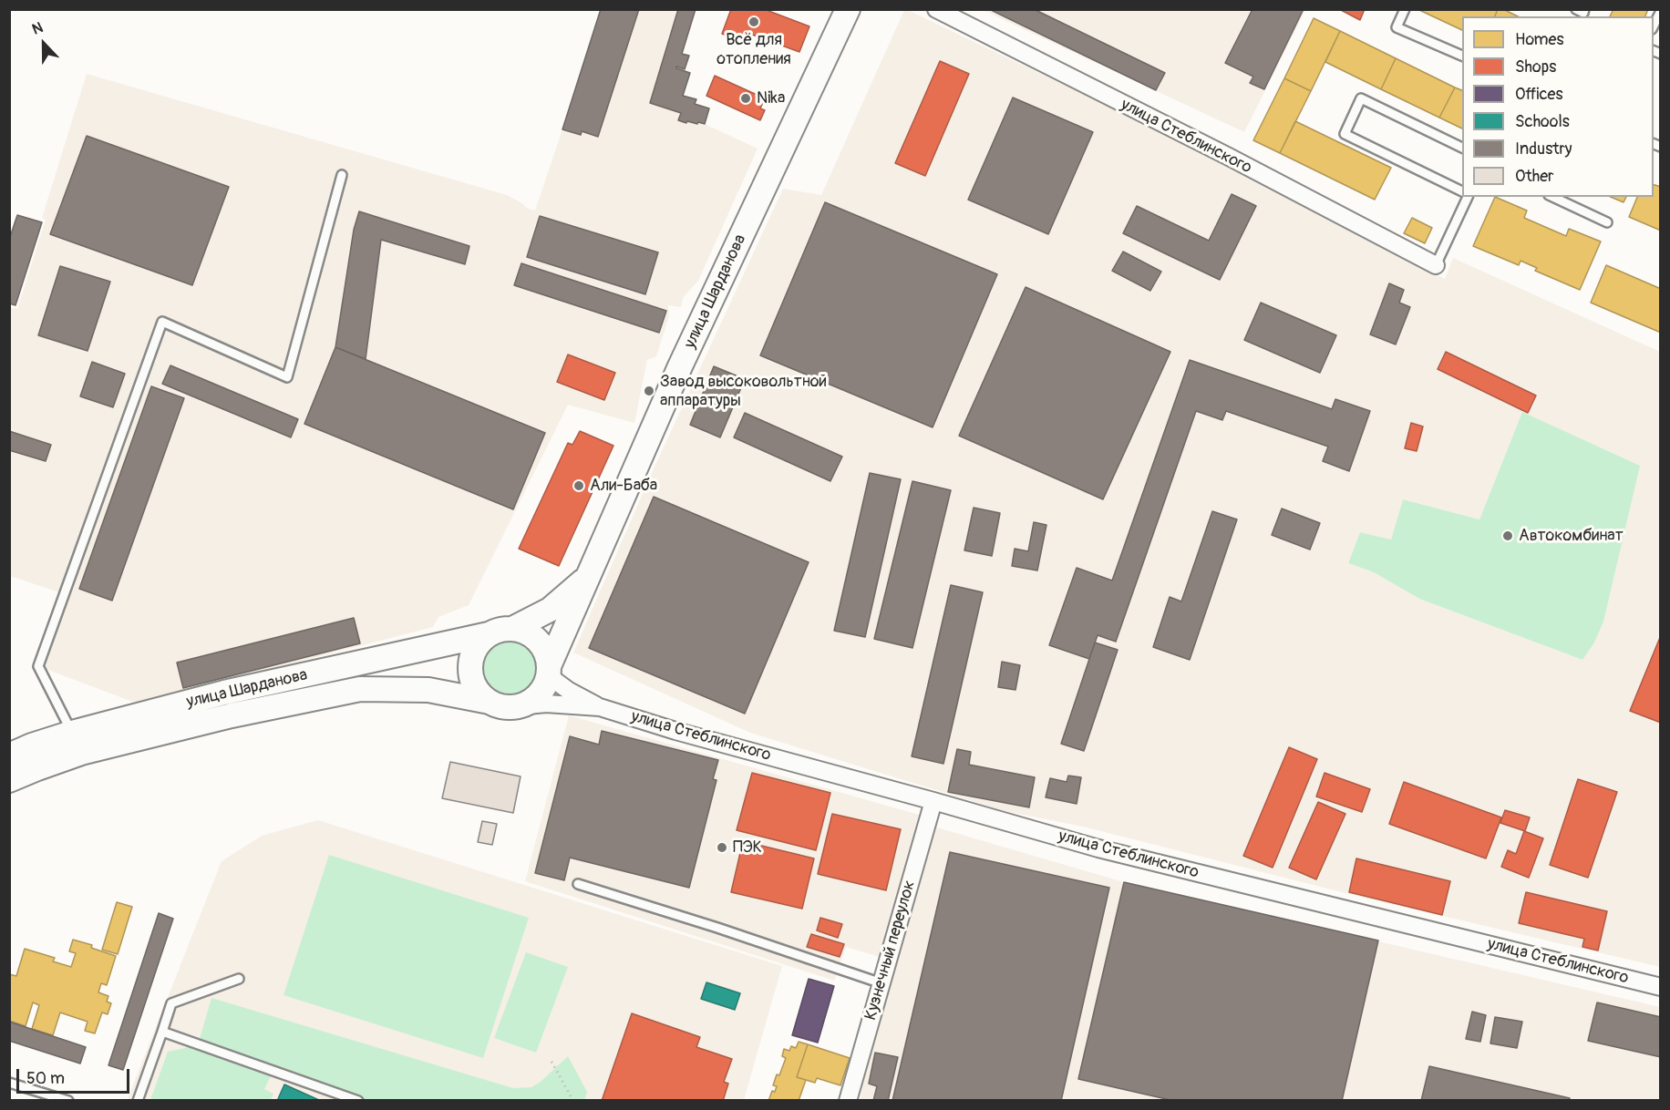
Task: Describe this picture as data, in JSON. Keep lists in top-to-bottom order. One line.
{"streets":{"main road":["улица Шарданова"],"street":["улица Стеблинского","Кузнечный переулок"]},"crossings":[["улица Стеблинского","Кузнечный переулок"]],"places":["Всё для отопления","Nika","Завод высоковольтной аппаратуры","Али-Баба","Автокомбинат","ПЭК"],"legend":["Homes","Shops","Offices","Schools","Industry","Other"],"scale_bar":"50 m","north":"top"}
